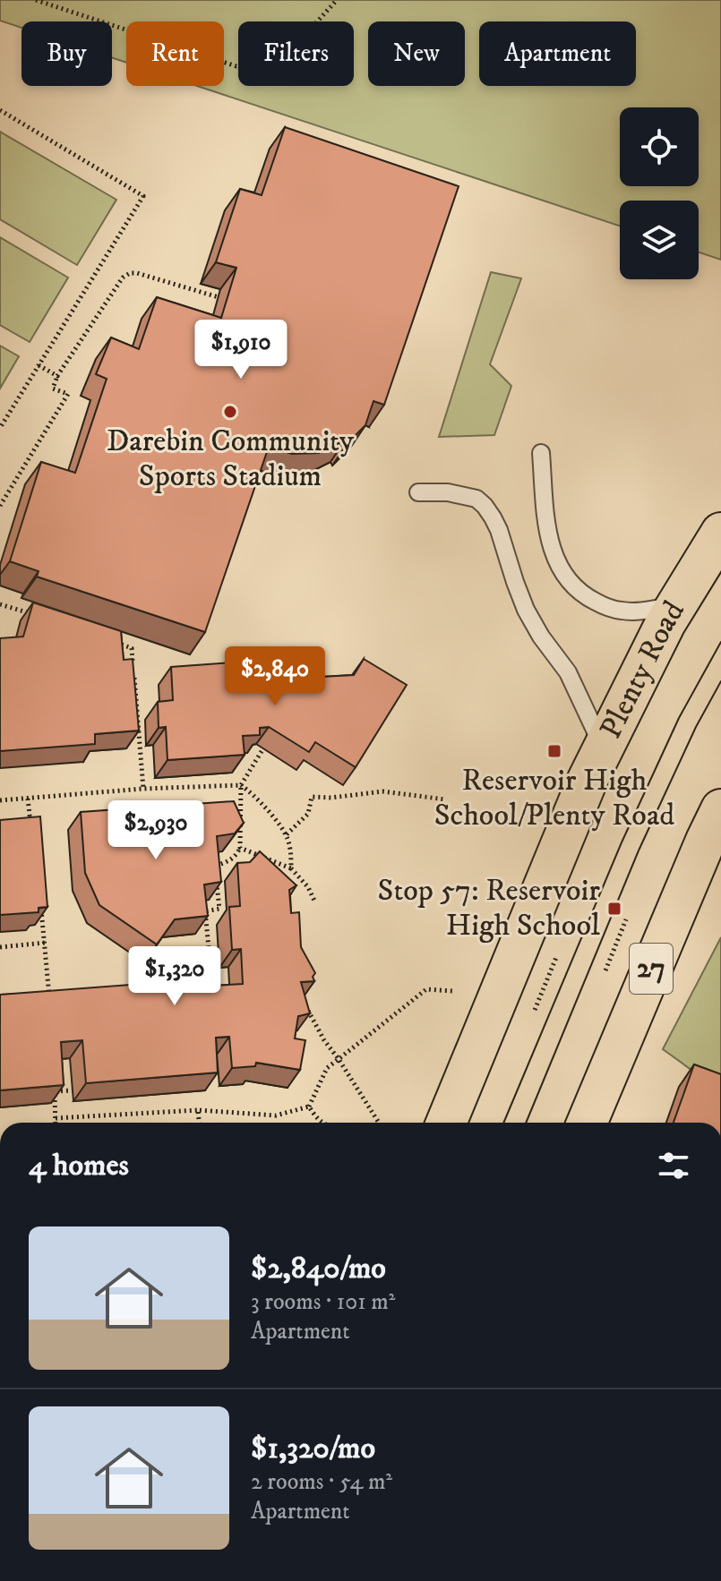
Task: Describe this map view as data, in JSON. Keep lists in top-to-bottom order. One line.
{"streets":{"highway":["Plenty Road","27"]},"places":{"other":["Darebin Community Sports Stadium"],"transit":["Reservoir High School/Plenty Road","Stop 57: Reservoir High School"]},"page":{"chip":["Buy","Rent","Filters","New","Apartment"],"price":["$1,910","$2,840","$2,930","$1,320"],"heading":"4 homes","list":[{"name":"$2,840/mo","note":"3 rooms · 101 m² · Apartment"},{"name":"$1,320/mo","note":"2 rooms · 54 m² · Apartment"}]}}
